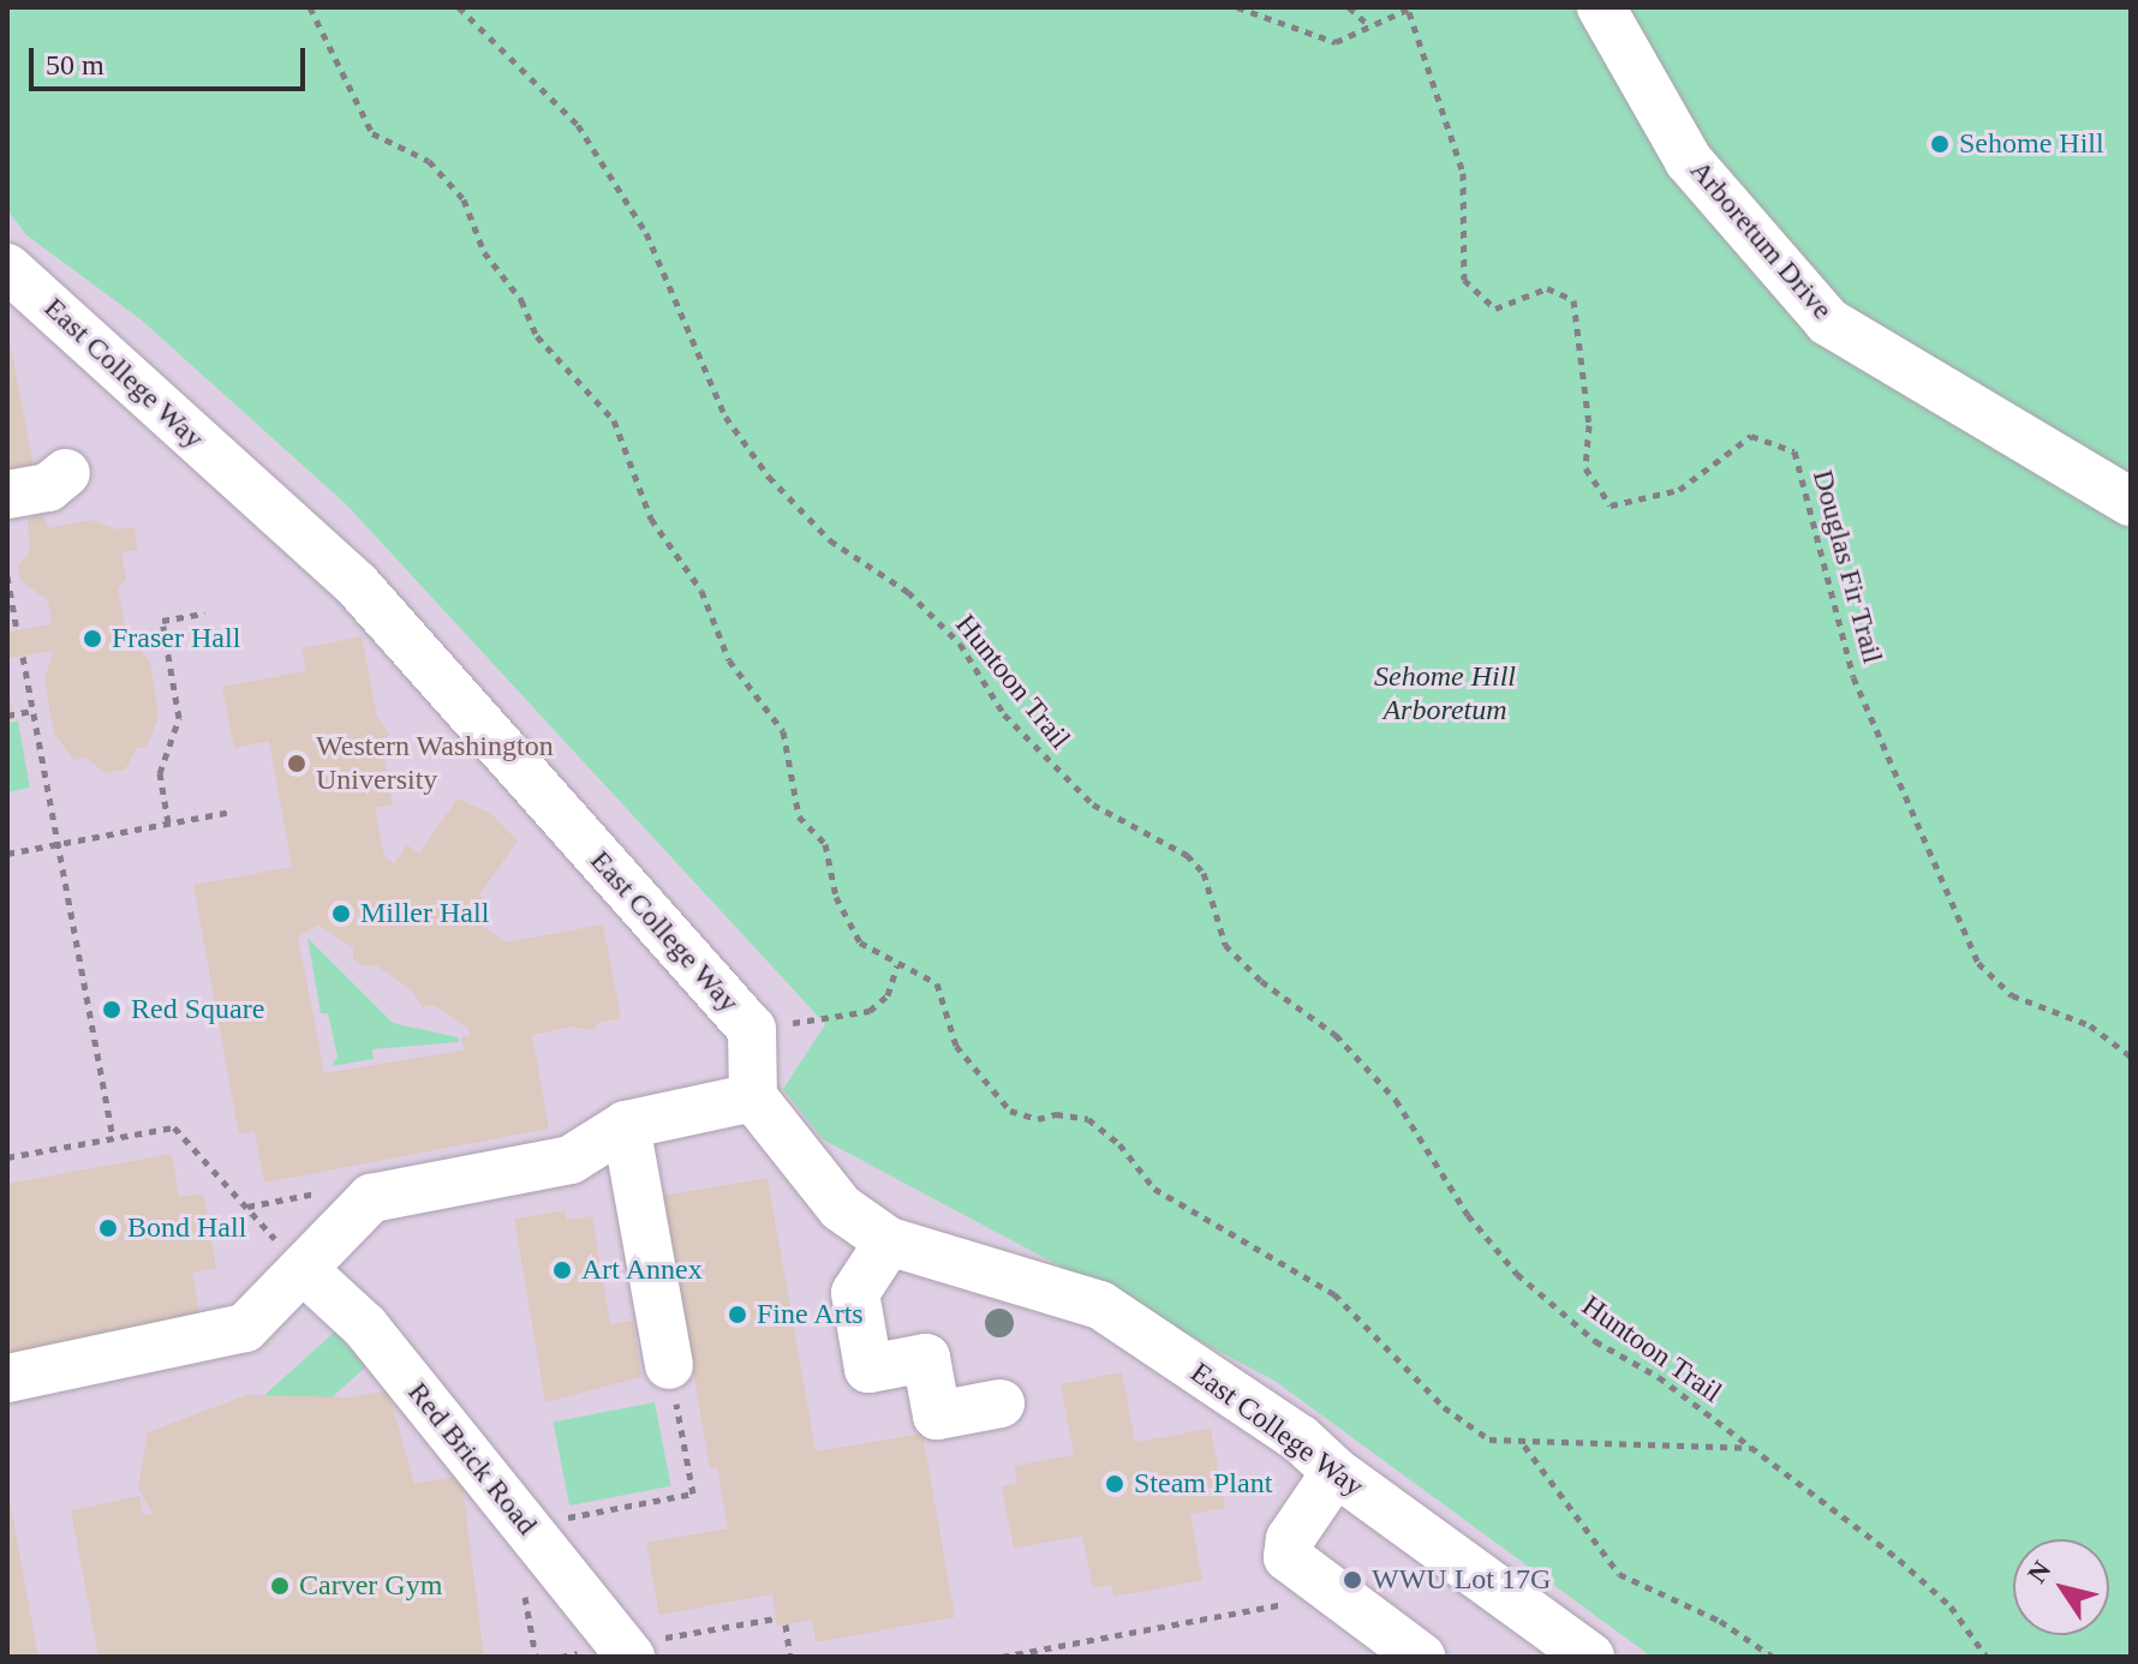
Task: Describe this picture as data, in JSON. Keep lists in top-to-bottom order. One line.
{"streets":{"street":["Arboretum Drive","East College Way","Red Brick Road"],"path":["Douglas Fir Trail","Huntoon Trail"]},"parks":["Sehome Hill Arboretum"],"places":["Sehome Hill","Fraser Hall","Western Washington University","Miller Hall","Red Square","Bond Hall","Art Annex","Fine Arts","Steam Plant","WWU Lot 17G","Carver Gym"],"scale_bar":"50 m","north":"top left"}
